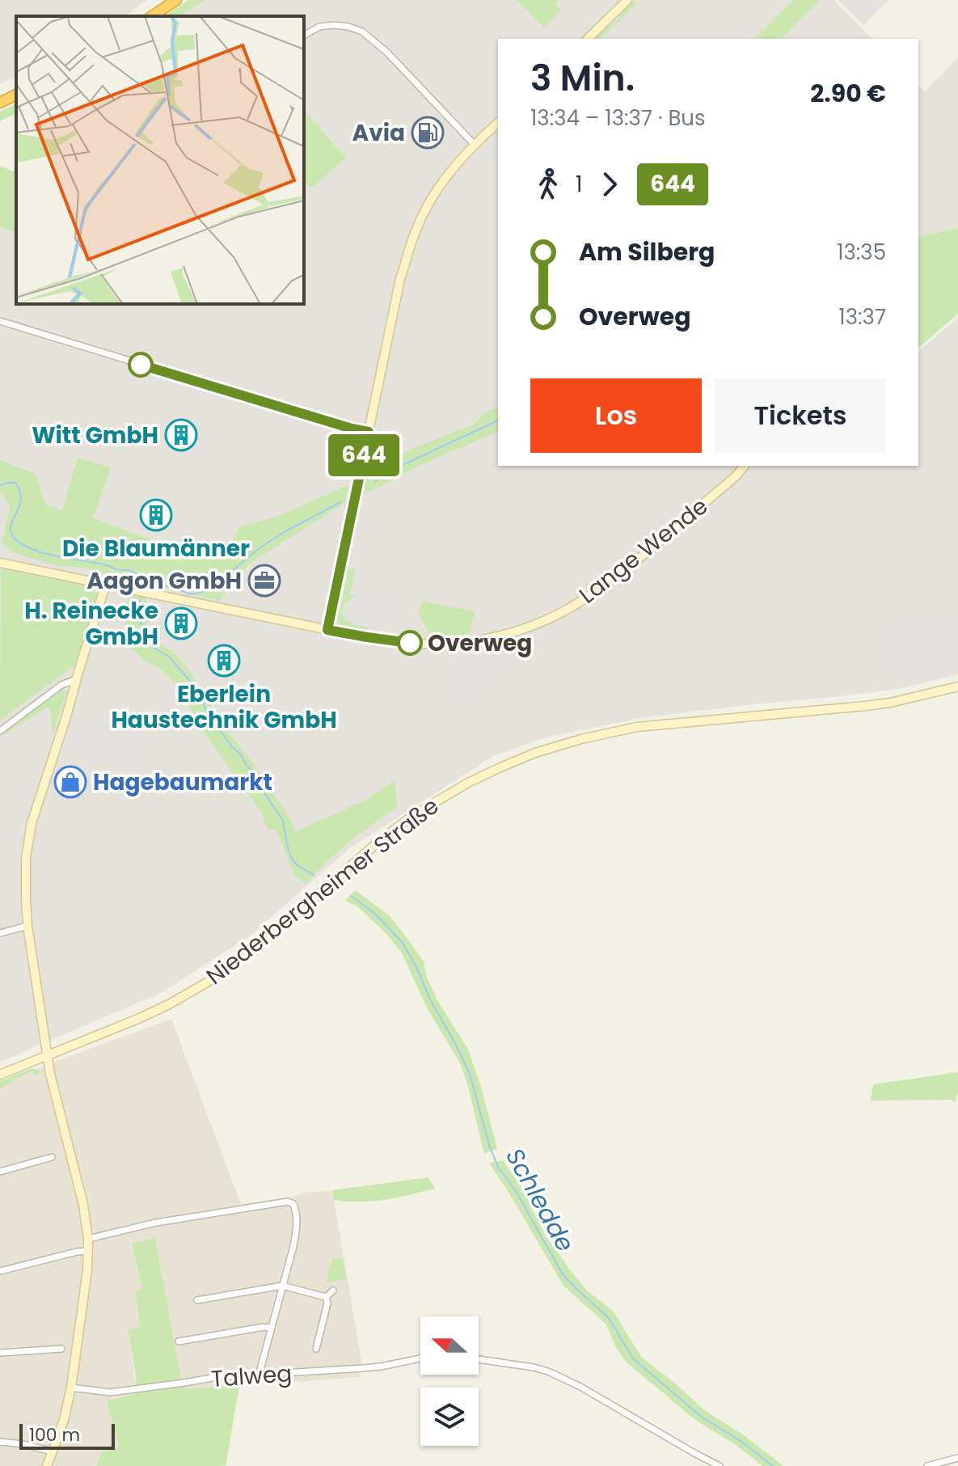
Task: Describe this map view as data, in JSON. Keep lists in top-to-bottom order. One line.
{"streets":{"street":["Lange Wende","Niederbergheimer Straße","Talweg"]},"water":["Schledde"],"places":{"fuel station":["Avia"],"building":["Witt GmbH","Die Blaumänner","H. Reinecke GmbH","Eberlein Haustechnik GmbH"],"office":["Aagon GmbH"],"other":["Overweg"],"shop":["Hagebaumarkt"]},"lines":["bus line 644"],"scale_bar":"100 m","north":"left","page":{"on_map":"644","heading":["3 Min.","13:34 – 13:37 · Bus","2.90 €"],"legs":["1","644"],"list":[{"name":"Am Silberg","value":"13:35"},{"name":"Overweg","value":"13:37"}],"buttons":["Los","Tickets"],"scale":"100 m"}}
